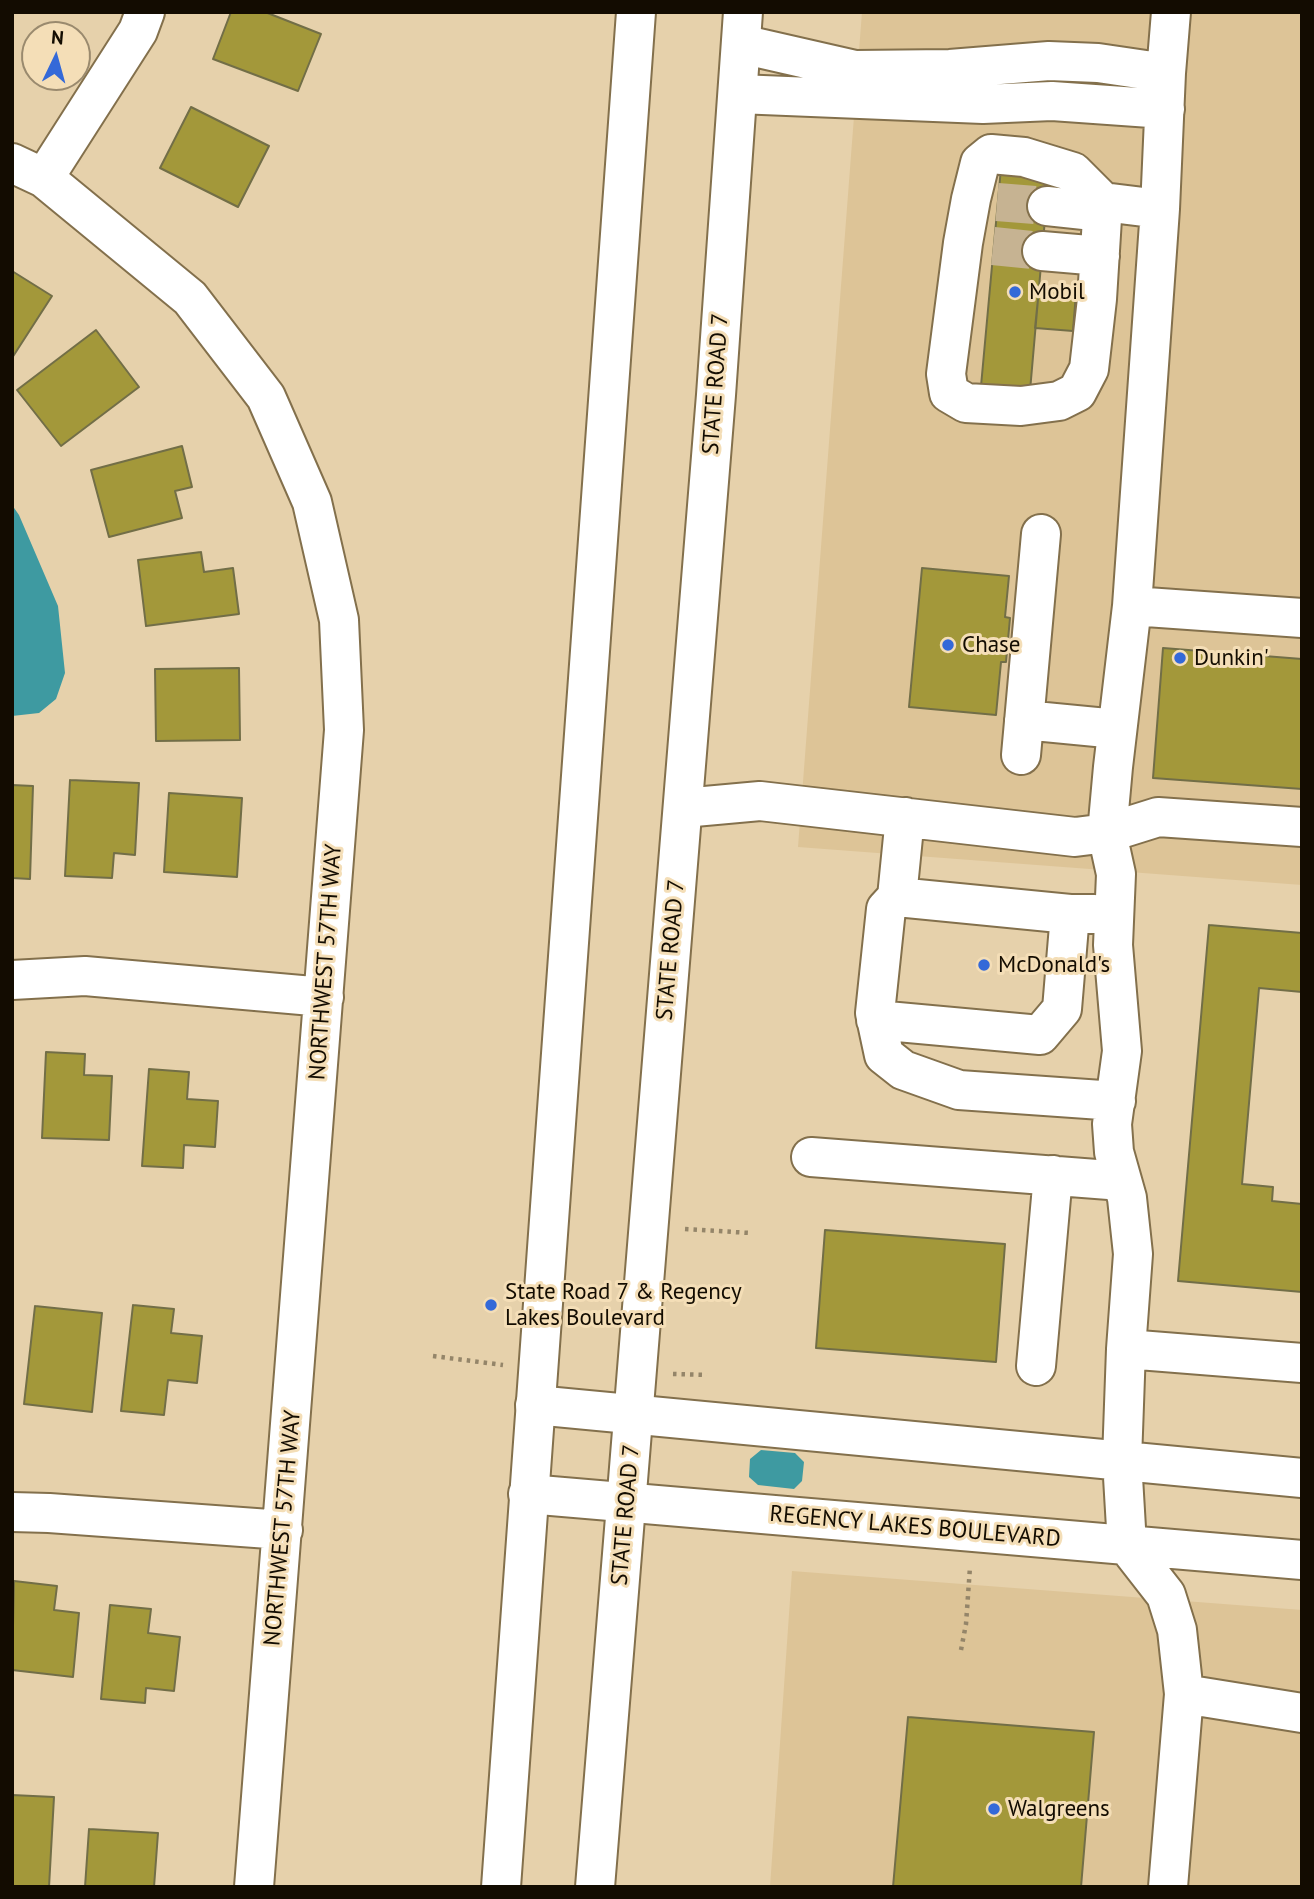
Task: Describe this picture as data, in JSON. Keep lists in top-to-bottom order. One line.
{"streets":{"street":["STATE ROAD 7","NORTHWEST 57TH WAY","REGENCY LAKES BOULEVARD"]},"crossings":[["STATE ROAD 7","REGENCY LAKES BOULEVARD"]],"places":["Mobil","Chase","Dunkin'","McDonald's","State Road 7 & Regency Lakes Boulevard","Walgreens"],"north":"top"}
